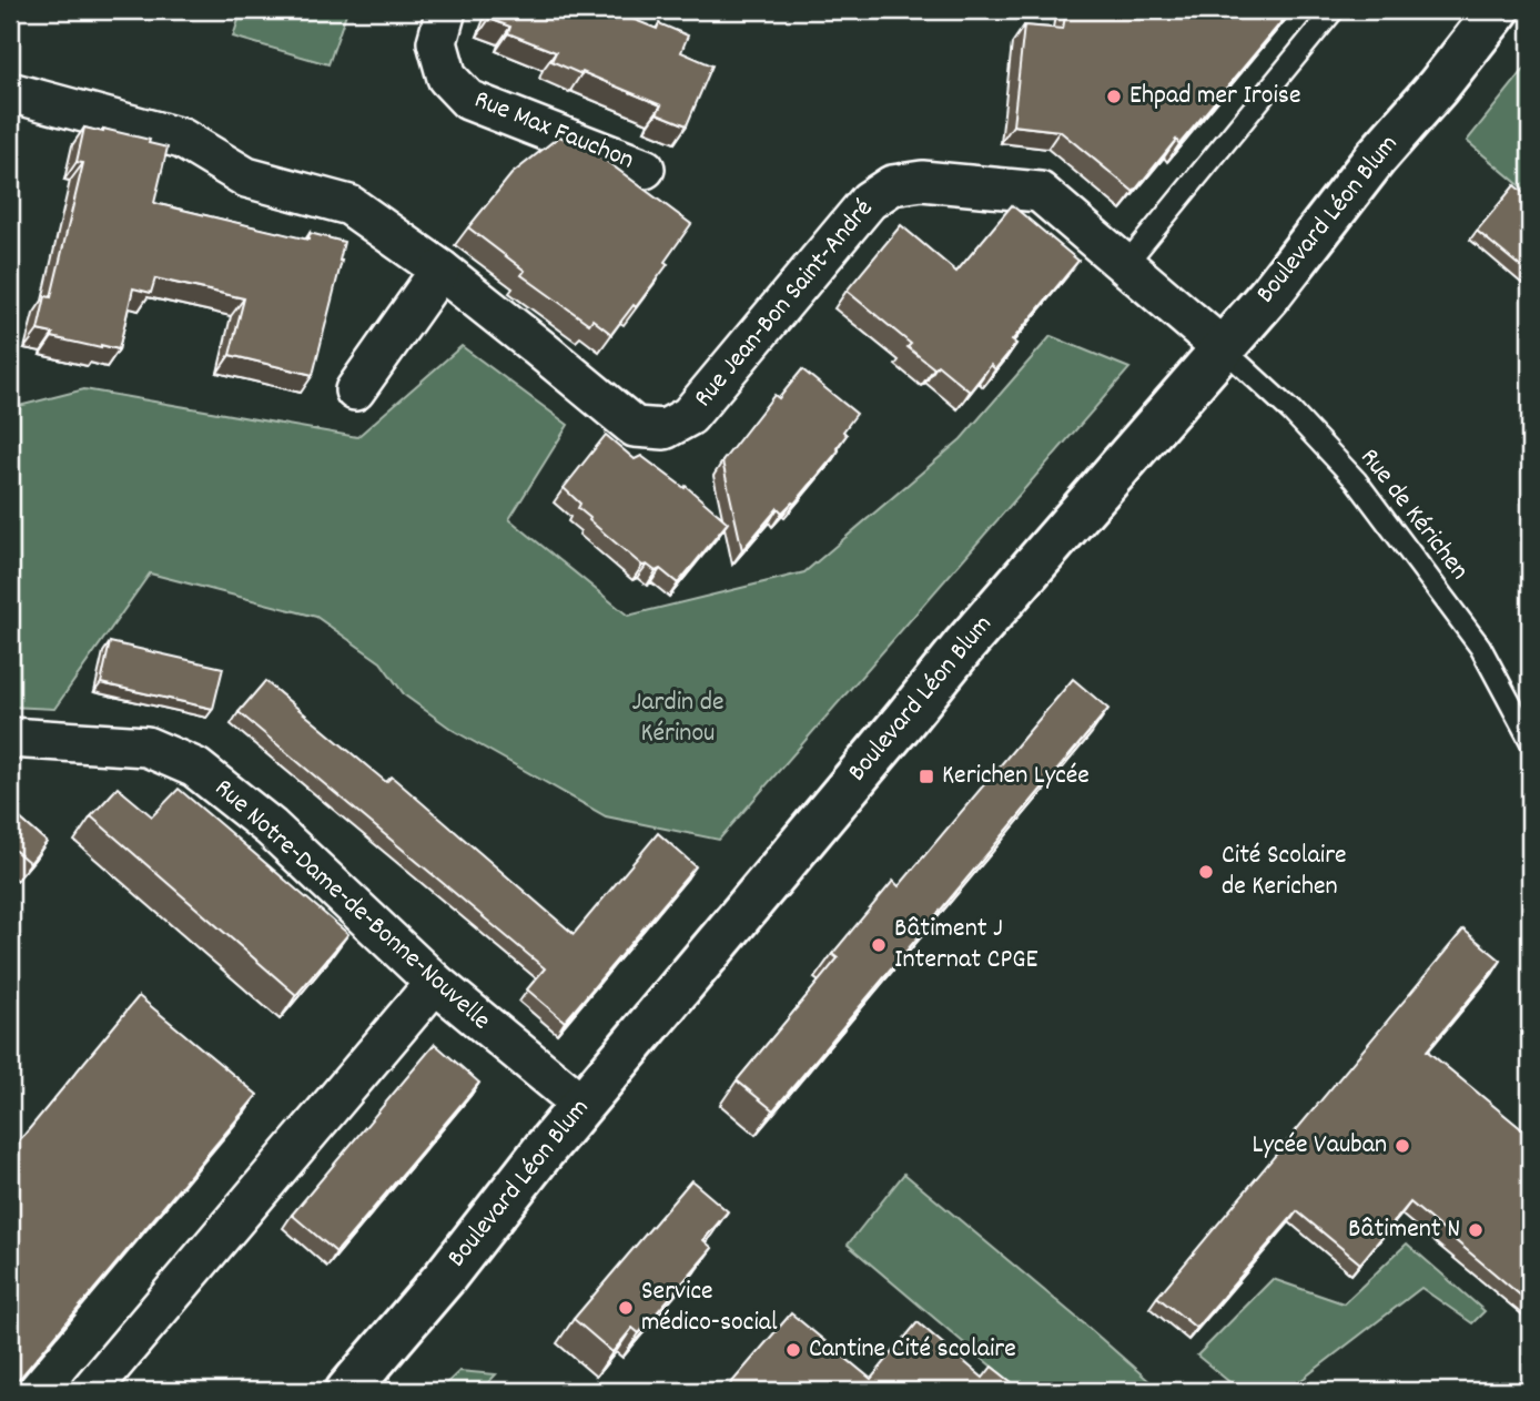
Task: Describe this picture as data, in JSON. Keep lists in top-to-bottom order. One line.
{"streets":{"main road":["Boulevard Léon Blum"],"street":["Rue Max Fauchon","Rue Jean-Bon Saint-André","Rue Notre-Dame-de-Bonne-Nouvelle"],"lane":["Rue de Kérichen"]},"crossings":[["Boulevard Léon Blum","Rue Jean-Bon Saint-André"],["Boulevard Léon Blum","Rue de Kérichen"],["Boulevard Léon Blum","Rue Notre-Dame-de-Bonne-Nouvelle"],["Rue Jean-Bon Saint-André","Rue de Kérichen"]],"parks":["Jardin de Kérinou"],"places":{"other":["Ehpad mer Iroise","Cité Scolaire de Kerichen","Bâtiment J Internat CPGE","Lycée Vauban","Bâtiment N","Service médico-social","Cantine Cité scolaire"],"transit":["Kerichen Lycée"]}}
